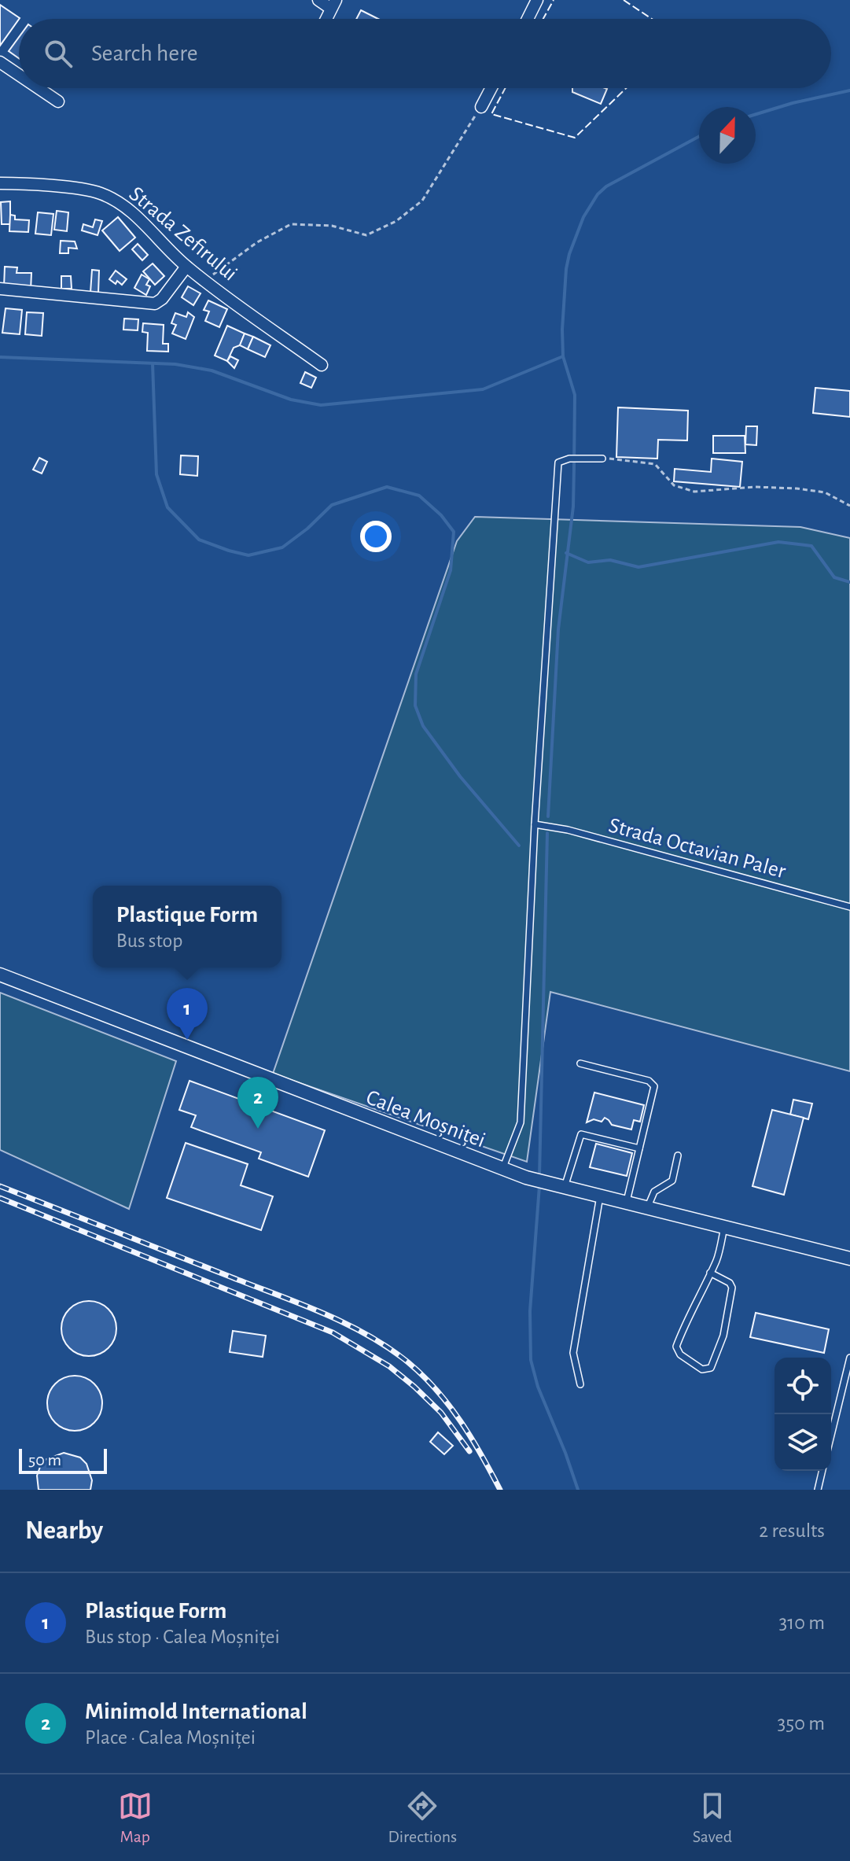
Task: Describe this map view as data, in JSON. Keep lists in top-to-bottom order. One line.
{"streets":{"street":["Strada Zefirului","Calea Moșniței"],"lane":["Strada Octavian Paler"]},"scale_bar":"50 m","north":"top","page":{"search":"Search here","popup":["Plastique Form","Bus stop"],"pins":["1","2"],"scale":"50 m","heading":["Nearby","2 results"],"list":[{"mark":"1","name":"Plastique Form","note":"Bus stop · Calea Moșniței","value":"310 m"},{"mark":"2","name":"Minimold International","note":"Place · Calea Moșniței","value":"350 m"}],"nav":["Map","Directions","Saved"]}}
